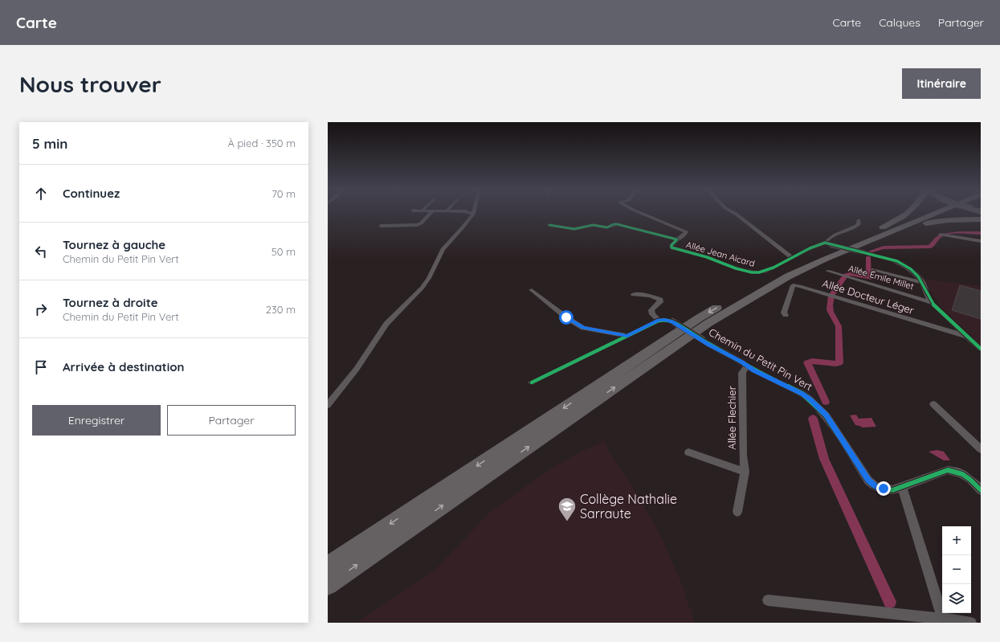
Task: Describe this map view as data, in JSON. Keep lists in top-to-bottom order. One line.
{"streets":{"street":["Allée Jean Aicard","Allée Émile Millet","Allée Docteur Léger","Chemin du Petit Pin Vert","Allée Flechier"]},"crossings":[["Chemin du Petit Pin Vert","Allée Flechier"]],"places":{"school or university":["Collège Nathalie Sarraute"]},"page":{"header":"Carte","nav":["Carte","Calques","Partager"],"buttons":["Itinéraire",["Enregistrer","Partager"]],"title":"Nous trouver","heading":["5 min","À pied · 350 m"],"list":[["Continuez","70 m"],["Tournez à gauche","Chemin du Petit Pin Vert","50 m"],["Tournez à droite","Chemin du Petit Pin Vert","230 m"],"Arrivée à destination"],"map_buttons":["+","−"]}}
